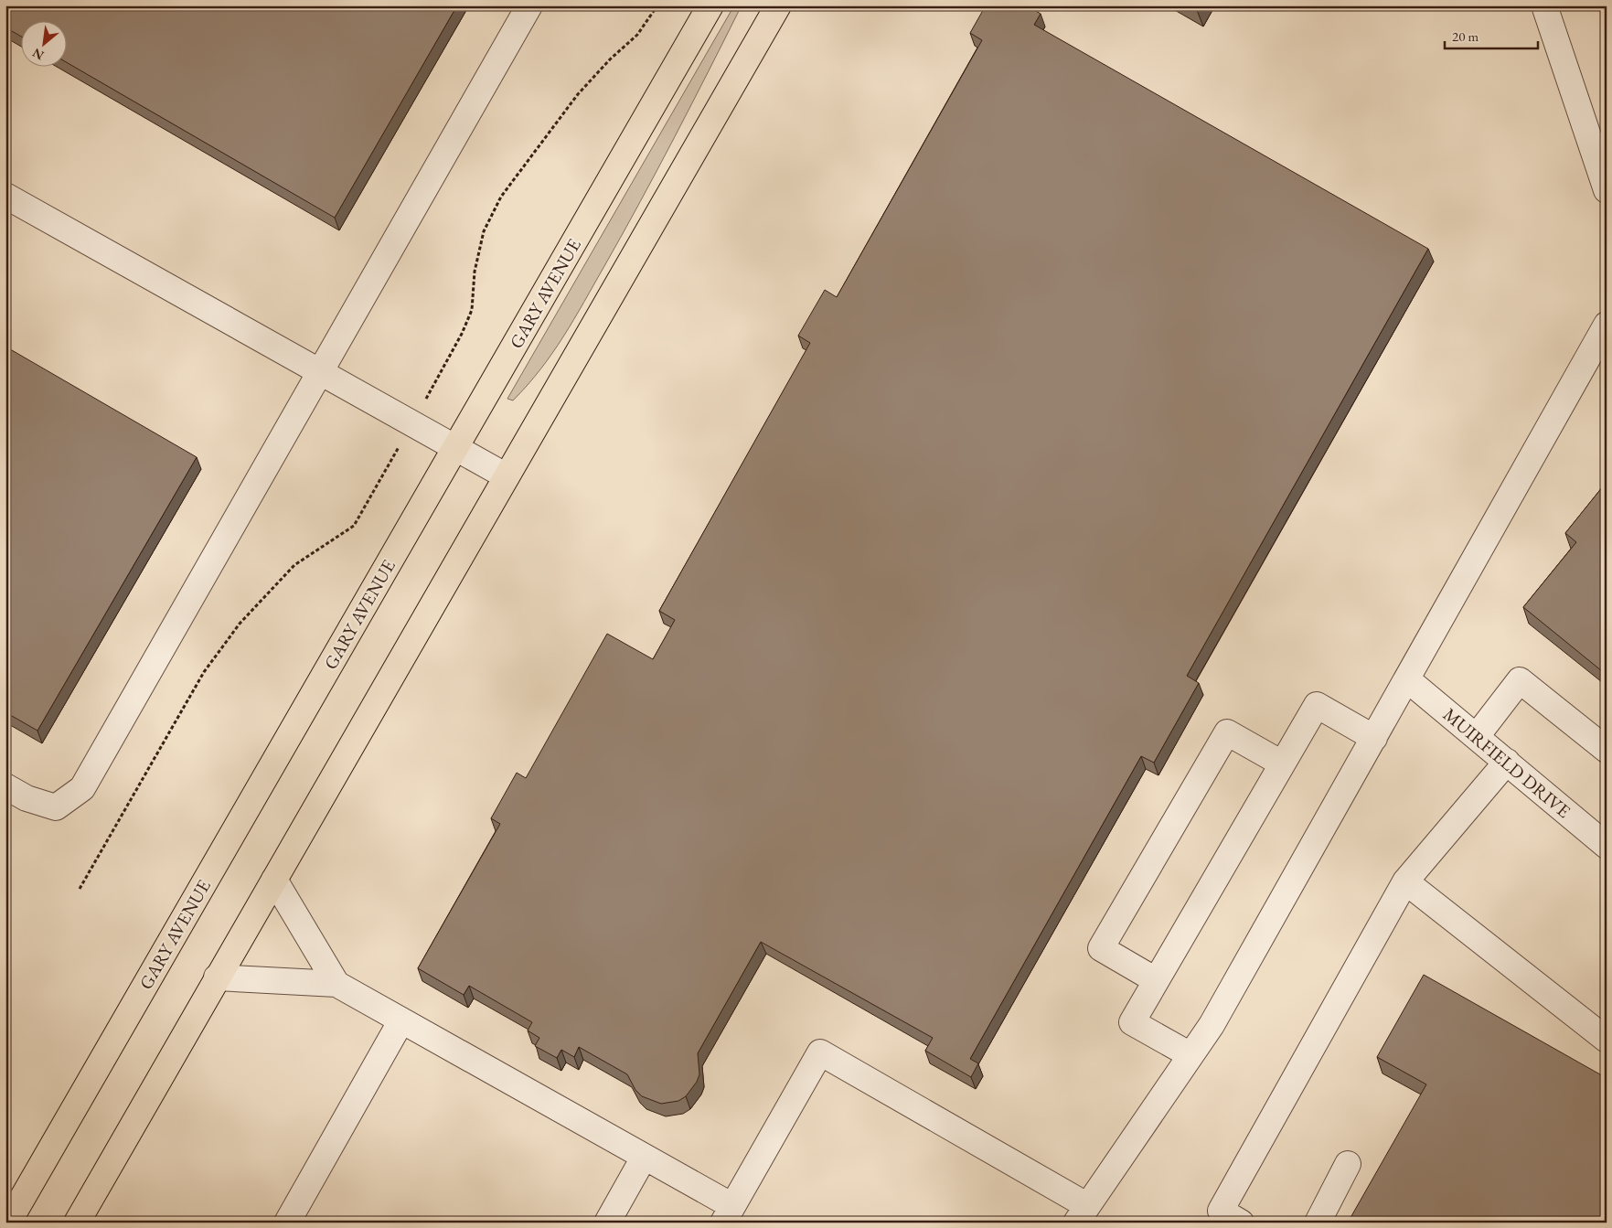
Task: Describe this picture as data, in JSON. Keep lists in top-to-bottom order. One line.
{"streets":{"main road":["GARY AVENUE"],"street":["MUIRFIELD DRIVE"]},"scale_bar":"20 m","north":"bottom left"}
